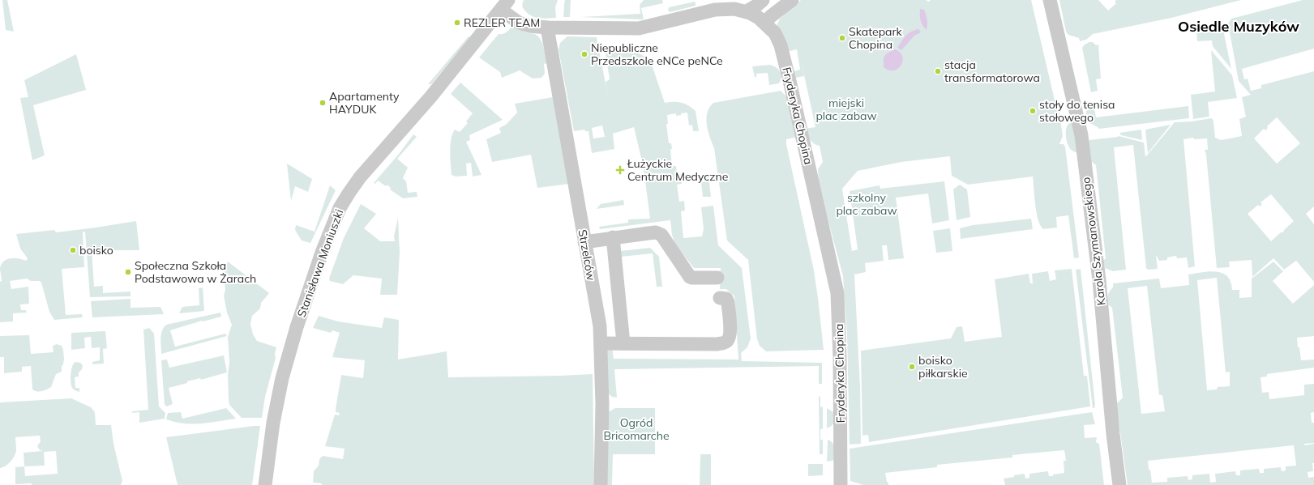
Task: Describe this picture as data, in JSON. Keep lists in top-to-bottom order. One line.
{"streets":{"street":["Fryderyka Chopina","Karola Szymanowskiego","Strzelców","Stanisława Moniuszki"]},"crossings":[["Fryderyka Chopina","Strzelców"],["Fryderyka Chopina","Stanisława Moniuszki"]],"districts":["Osiedle Muzyków"],"parks":["miejski plac zabaw","szkolny plac zabaw","Ogród Bricomarche"],"places":{"other":["REZLER TEAM","Skatepark Chopina","Niepubliczne Przedszkole eNCe peNCe","stacja transformatorowa","Apartamenty HAYDUK","stoły do tenisa stołowego","boisko","Społeczna Szkoła Podstawowa w Żarach","boisko piłkarskie"],"health":["Łużyckie Centrum Medyczne"]}}
